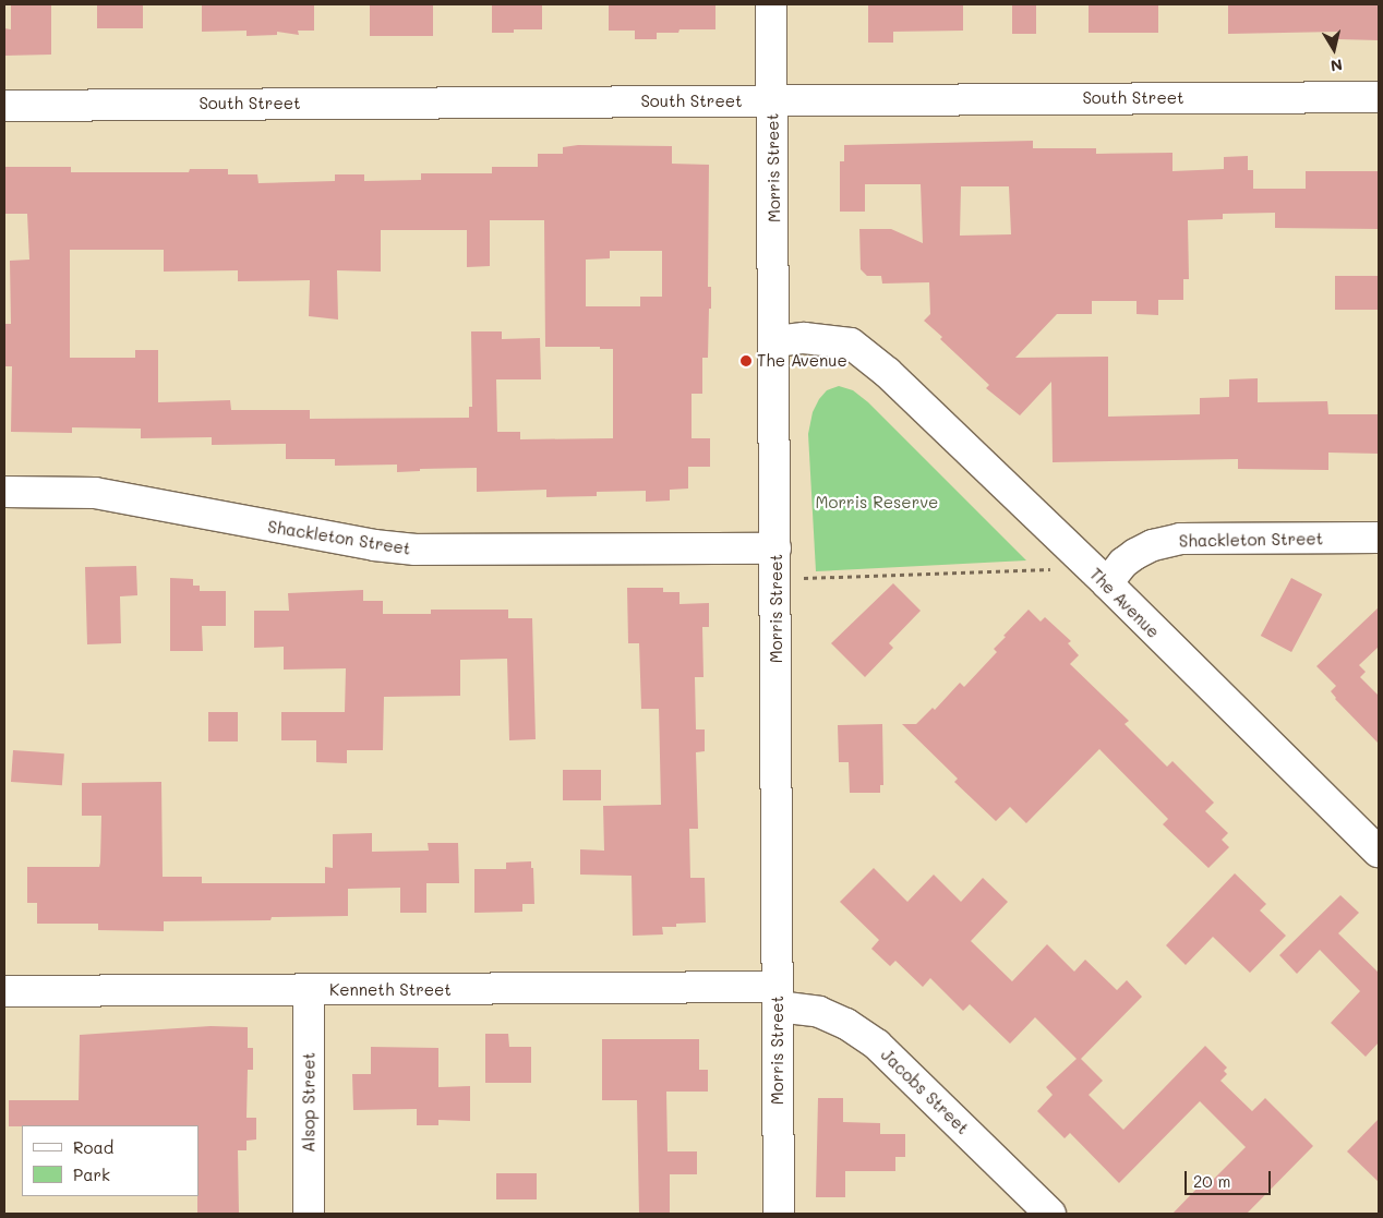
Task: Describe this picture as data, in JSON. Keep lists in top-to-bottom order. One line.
{"streets":{"street":["South Street","Morris Street","Shackleton Street","The Avenue","Kenneth Street","Jacobs Street","Alsop Street"]},"crossings":[["South Street","Morris Street"],["Morris Street","Shackleton Street"],["Morris Street","The Avenue"],["Morris Street","Kenneth Street"],["Morris Street","Jacobs Street"],["Shackleton Street","The Avenue"],["Kenneth Street","Jacobs Street"],["Kenneth Street","Alsop Street"]],"parks":["Morris Reserve"],"places":["The Avenue"],"legend":["Road","Park"],"scale_bar":"20 m","north":"bottom"}
